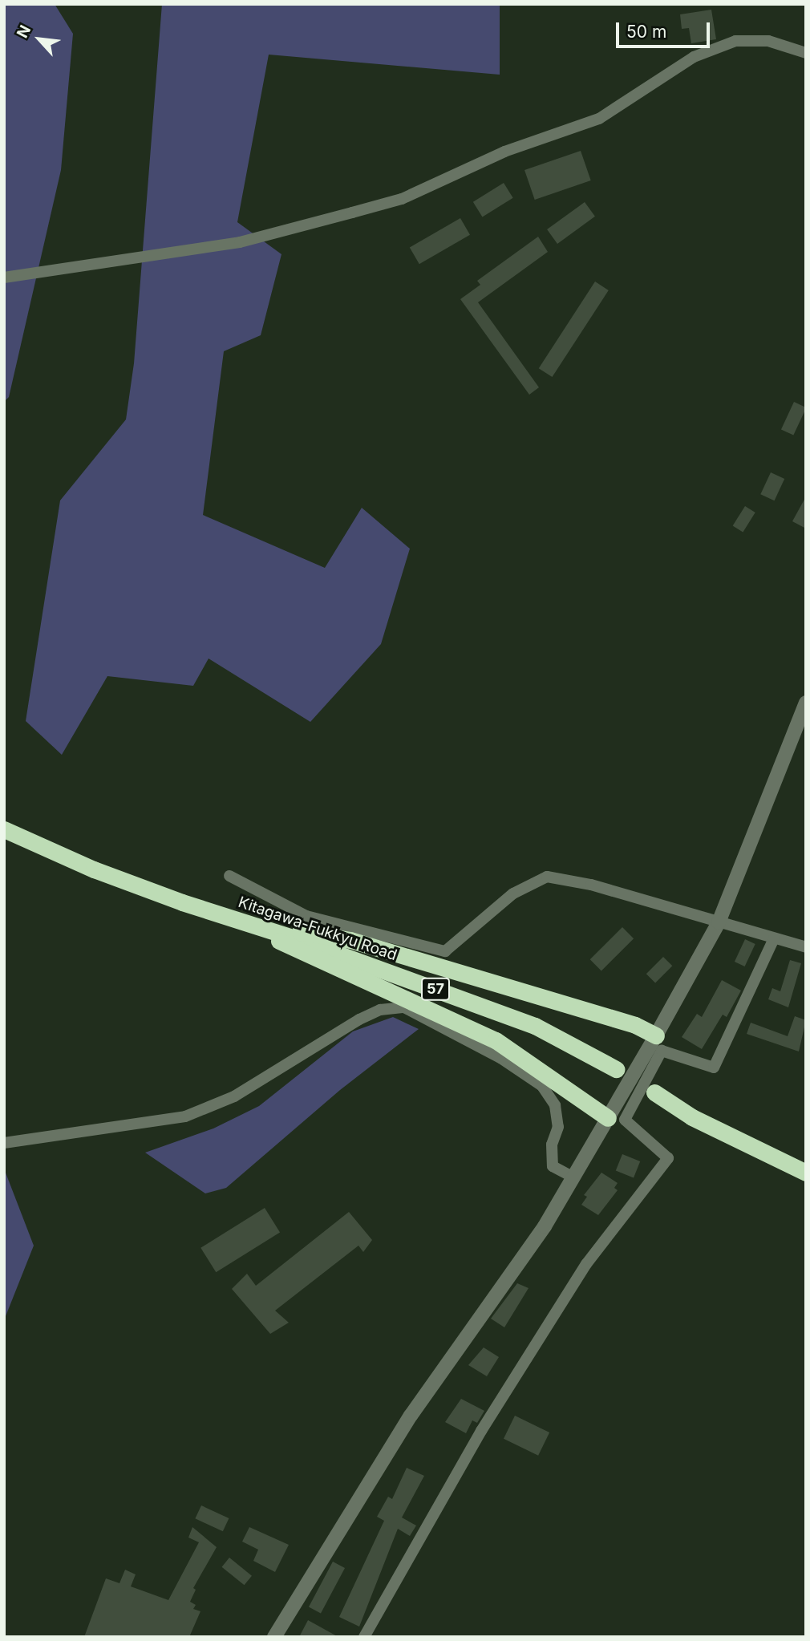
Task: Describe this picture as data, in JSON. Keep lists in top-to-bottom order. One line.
{"streets":{"highway":["Kitagawa-Fukkyu Road","57"]},"scale_bar":"50 m","north":"top left"}
